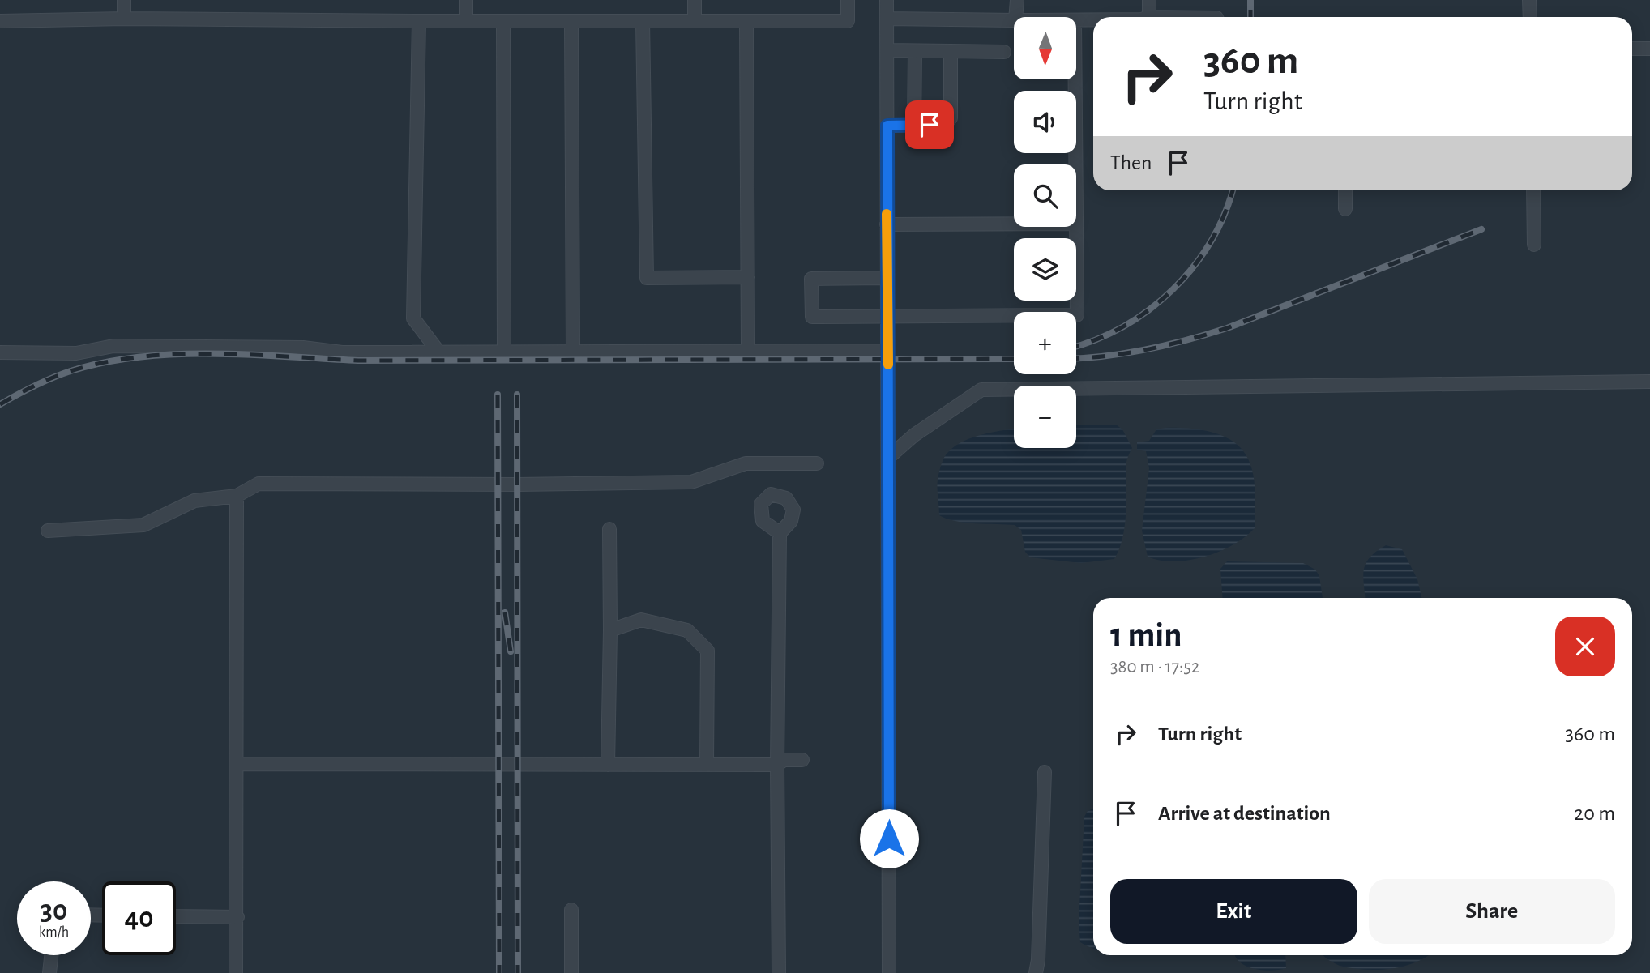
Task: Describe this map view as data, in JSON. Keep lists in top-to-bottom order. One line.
{"north":"bottom","page":{"map_buttons":["+","−"],"turn":["360 m","Turn right"],"then":"Then","heading":["1 min","380 m · 17:52"],"list":[{"name":"Turn right","value":"360 m"},{"name":"Arrive at destination","value":"20 m"}],"buttons":["Exit","Share"],"speed":"30 km/h","limit":"40"}}
